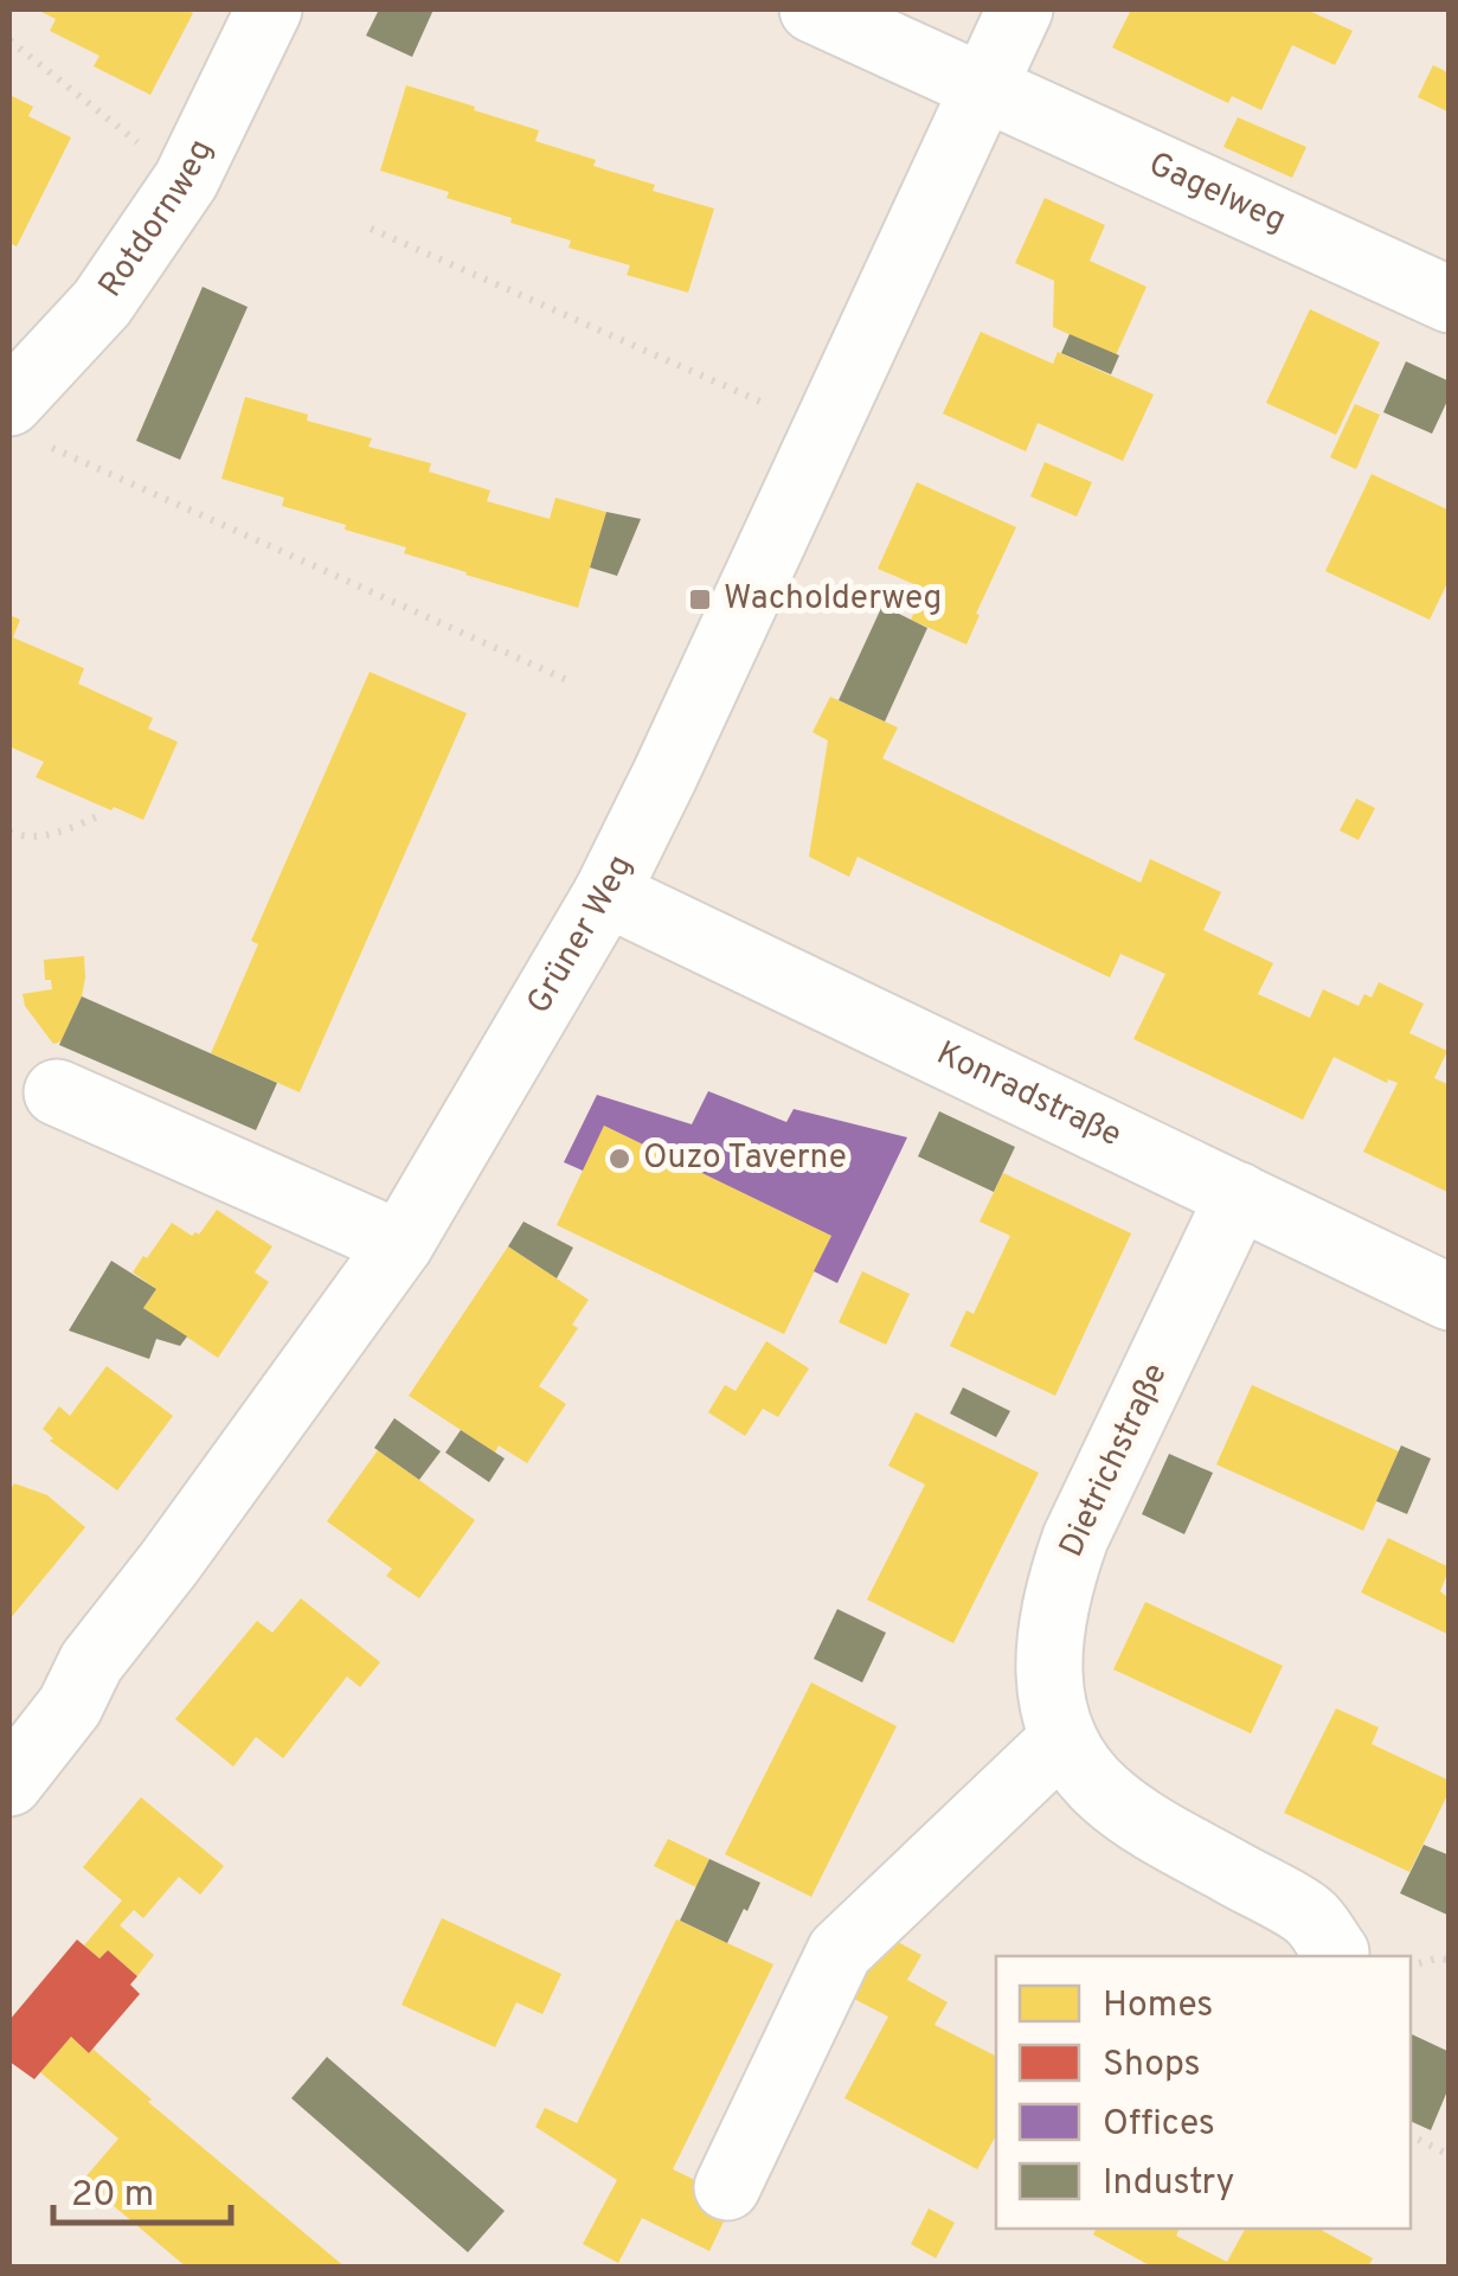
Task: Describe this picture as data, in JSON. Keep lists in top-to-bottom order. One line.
{"streets":{"street":["Gagelweg","Rotdornweg","Grüner Weg","Konradstraße","Dietrichstraße"]},"crossings":[["Gagelweg","Grüner Weg"],["Grüner Weg","Konradstraße"],["Konradstraße","Dietrichstraße"]],"places":{"transit":["Wacholderweg"],"other":["Ouzo Taverne"]},"legend":["Homes","Shops","Offices","Industry"],"scale_bar":"20 m"}
